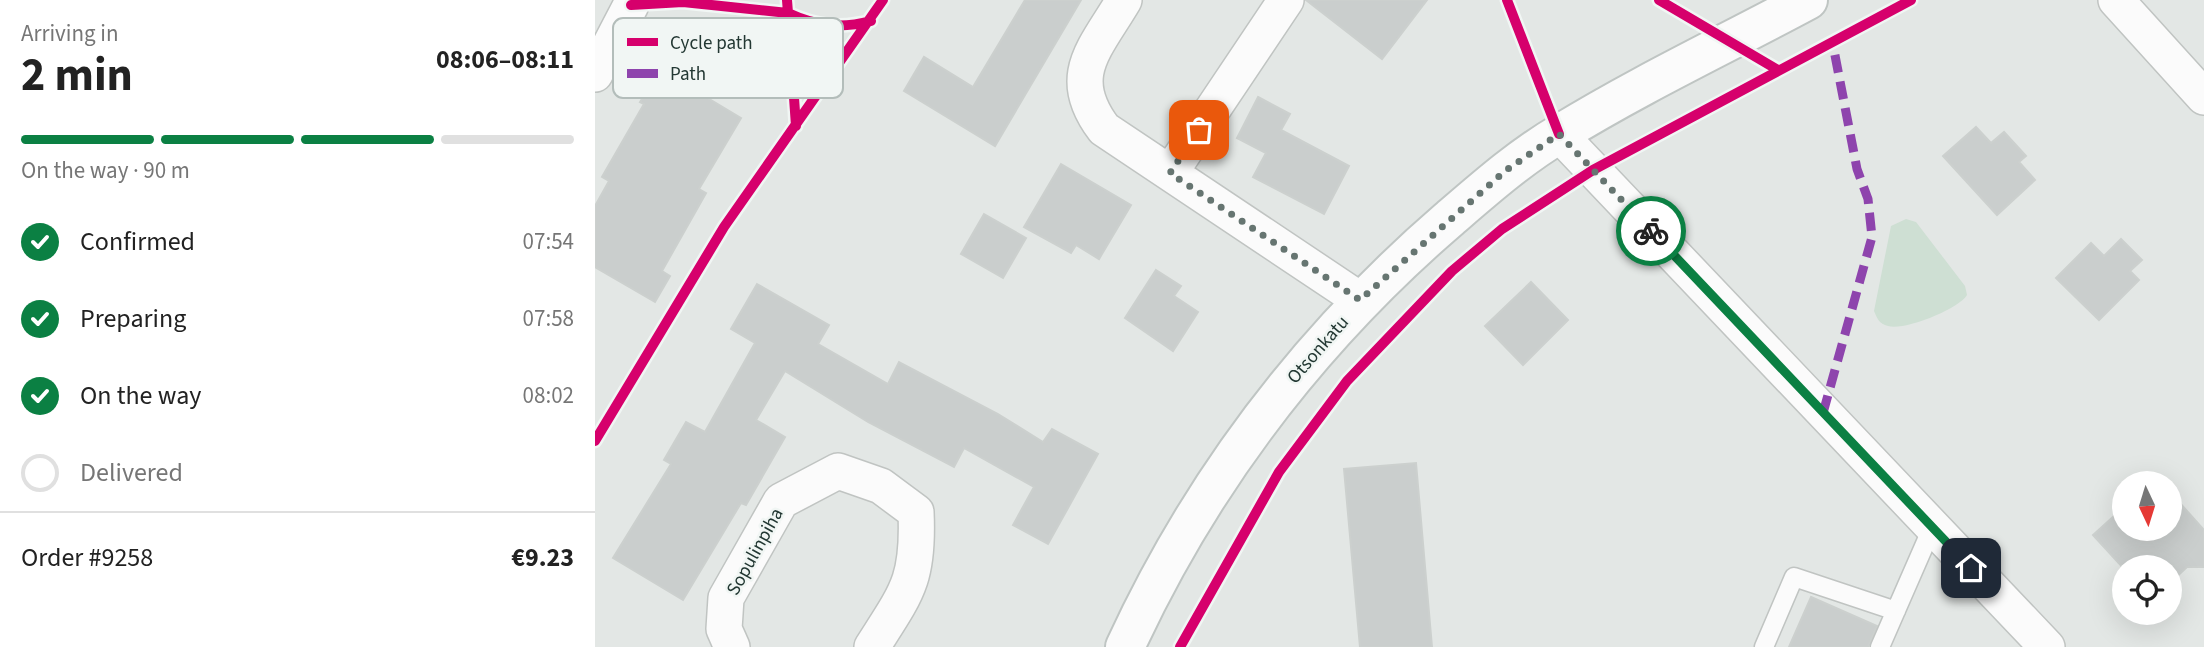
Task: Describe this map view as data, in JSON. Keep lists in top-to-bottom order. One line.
{"streets":{"street":["Otsonkatu","Sopulinpiha"]},"legend":["Cycle path","Path"],"north":"bottom","page":{"heading":["2 min","Arriving in","08:06–08:11"],"panel":["Order #9258","€9.23"],"bar":"On the way · 90 m","list":[["Confirmed","07:54"],["Preparing","07:58"],["On the way","08:02"],"Delivered"]}}
